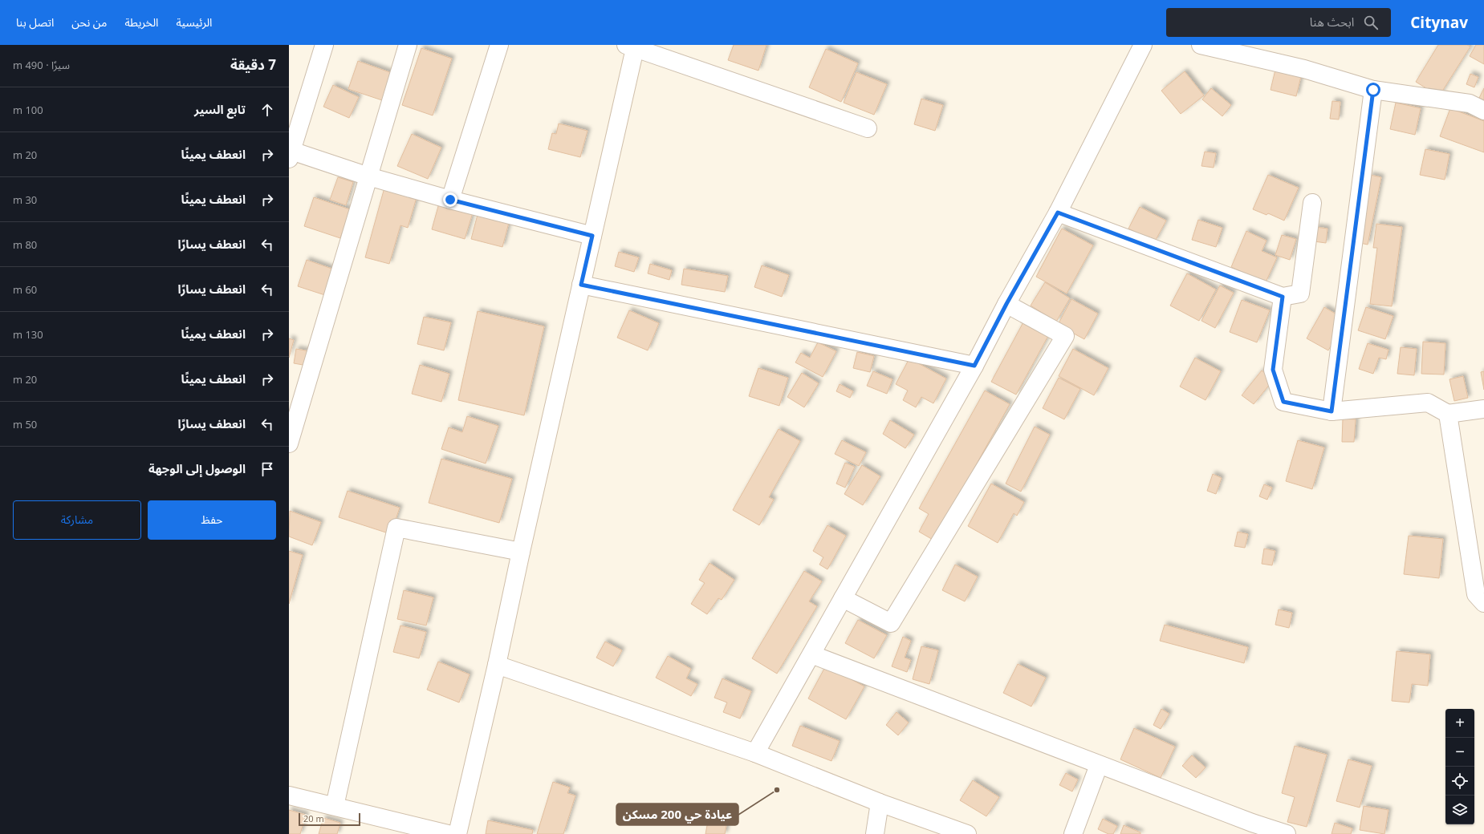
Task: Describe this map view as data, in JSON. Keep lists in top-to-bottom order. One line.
{"places":["عيادة حي 200 مسكن"],"scale_bar":"20 m","page":{"header":"Citynav","search":"ابحث هنا","nav":["الرئيسية","الخريطة","من نحن","اتصل بنا"],"heading":["7 دقيقة","سيرًا · 490 m"],"list":[["تابع السير","100 m"],["انعطف يمينًا","20 m"],["انعطف يمينًا","30 m"],["انعطف يسارًا","80 m"],["انعطف يسارًا","60 m"],["انعطف يمينًا","130 m"],["انعطف يمينًا","20 m"],["انعطف يسارًا","50 m"],"الوصول إلى الوجهة"],"buttons":["حفظ","مشاركة"],"map_buttons":["+","−"],"scale":"20 m"}}
